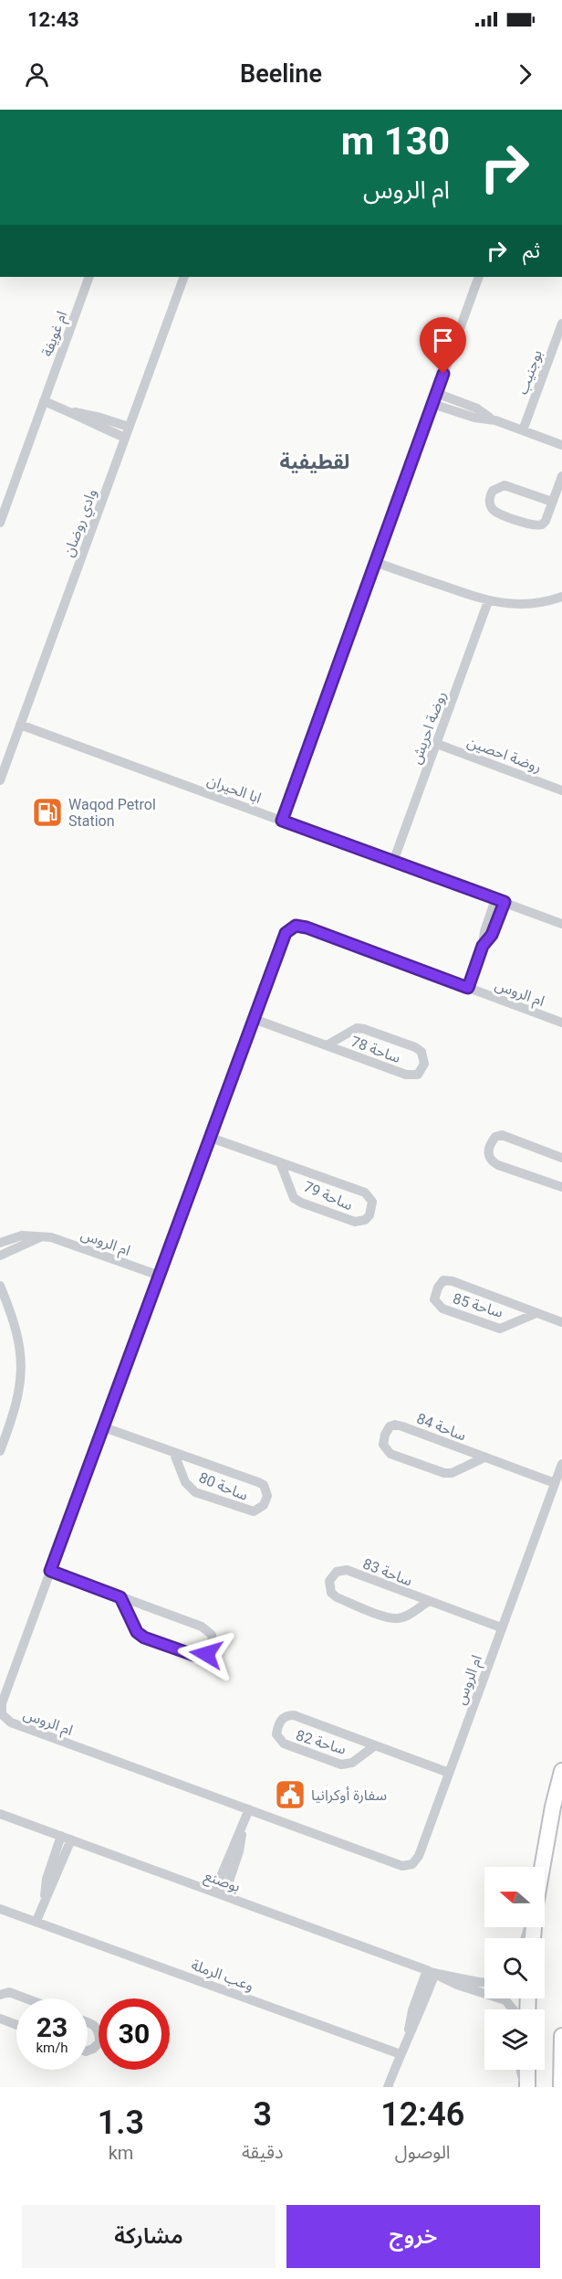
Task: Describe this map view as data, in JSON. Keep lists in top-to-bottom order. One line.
{"streets":{"street":["ام غويفة","بوجنيب","وادي روضان","روضة احريش","روضة احصين","ابا الحيران","ام الروس","ساحة 78","ساحة 79","ساحة 85","ساحة 84","ساحة 80","ساحة 83","ساحة 82","بوصنع","وعب الرملة"]},"crossings":[["وادي روضان","ابا الحيران"],["روضة احريش","روضة احصين"],["روضة احريش","ابا الحيران"],["ام الروس","ساحة 78"],["ام الروس","ساحة 79"],["ام الروس","ساحة 84"],["ام الروس","ساحة 80"],["ام الروس","ساحة 83"],["ام الروس","ساحة 82"]],"districts":["لقطيفية"],"places":{"fuel station":["Waqod Petrol Station"],"public building":["سفارة أوكرانيا"]},"north":"left","page":{"status":"12:43","header":"Beeline","turn":["130 m","ام الروس"],"then":"ثم","speed":"23 km/h","limit":"30","eta":["12:46","الوصول","3","دقيقة","1.3","km"],"buttons":["خروج","مشاركة"]}}
